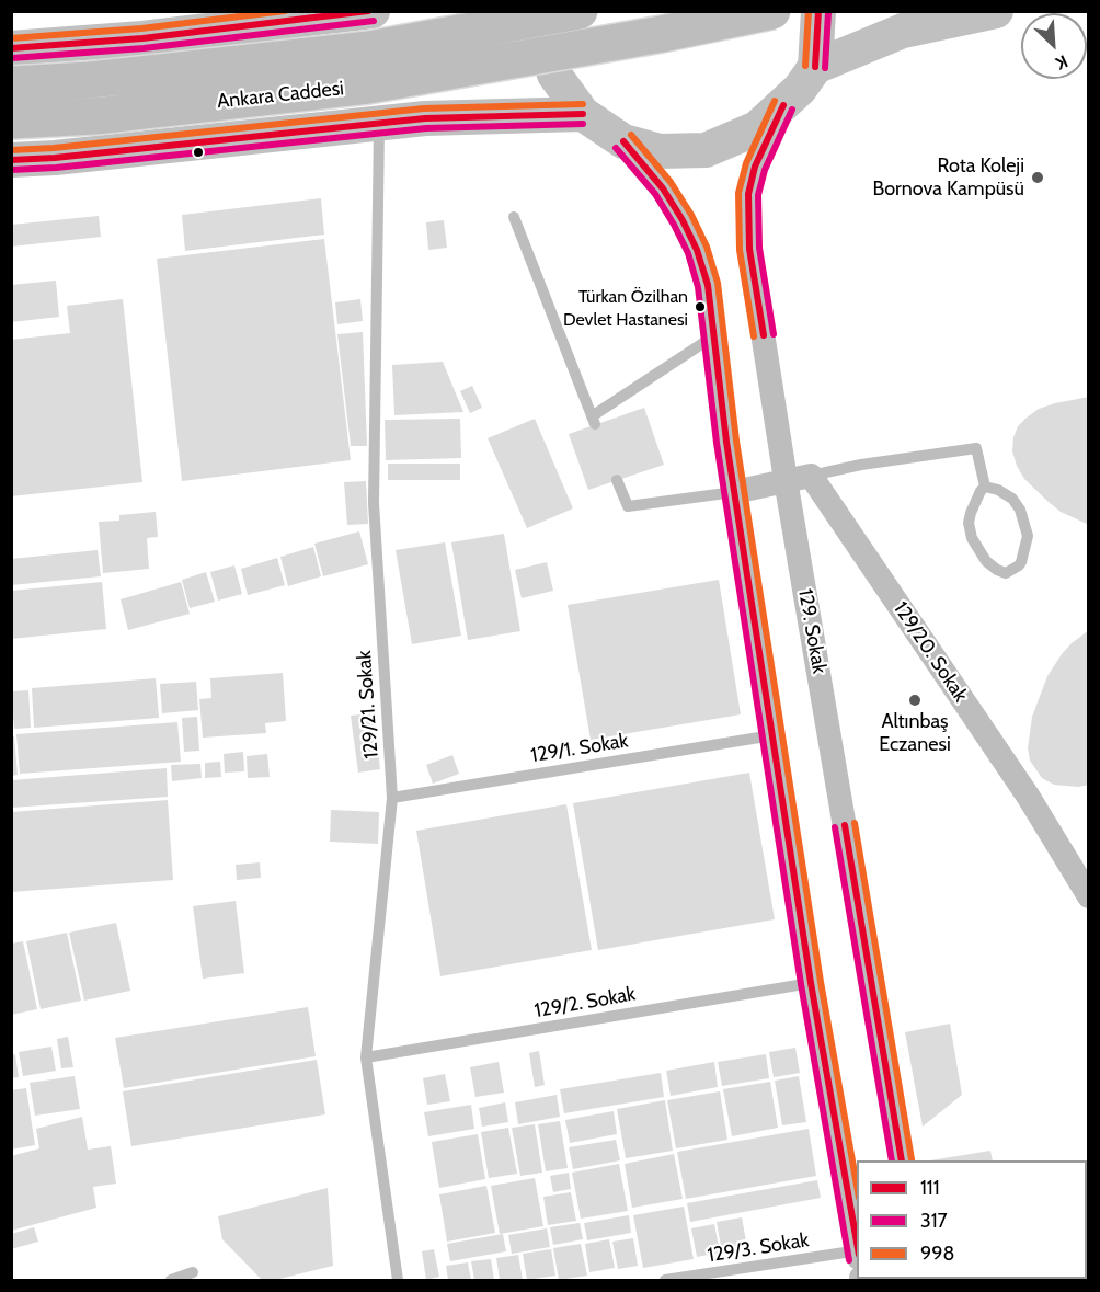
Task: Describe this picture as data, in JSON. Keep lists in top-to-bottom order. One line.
{"streets":{"highway":["Ankara Caddesi"],"street":["129. Sokak","129/20. Sokak"],"lane":["129/21. Sokak","129/1. Sokak","129/2. Sokak","129/3. Sokak"]},"crossings":[["Ankara Caddesi","129/21. Sokak"],["129/21. Sokak","129/1. Sokak"],["129/21. Sokak","129/2. Sokak"]],"places":["Rota Koleji Bornova Kampüsü","Türkan Özilhan Devlet Hastanesi","Altınbaş Eczanesi"],"lines":["transit line 111","transit line 998","transit line 317"],"legend":["111","317","998"],"north":"bottom right"}
